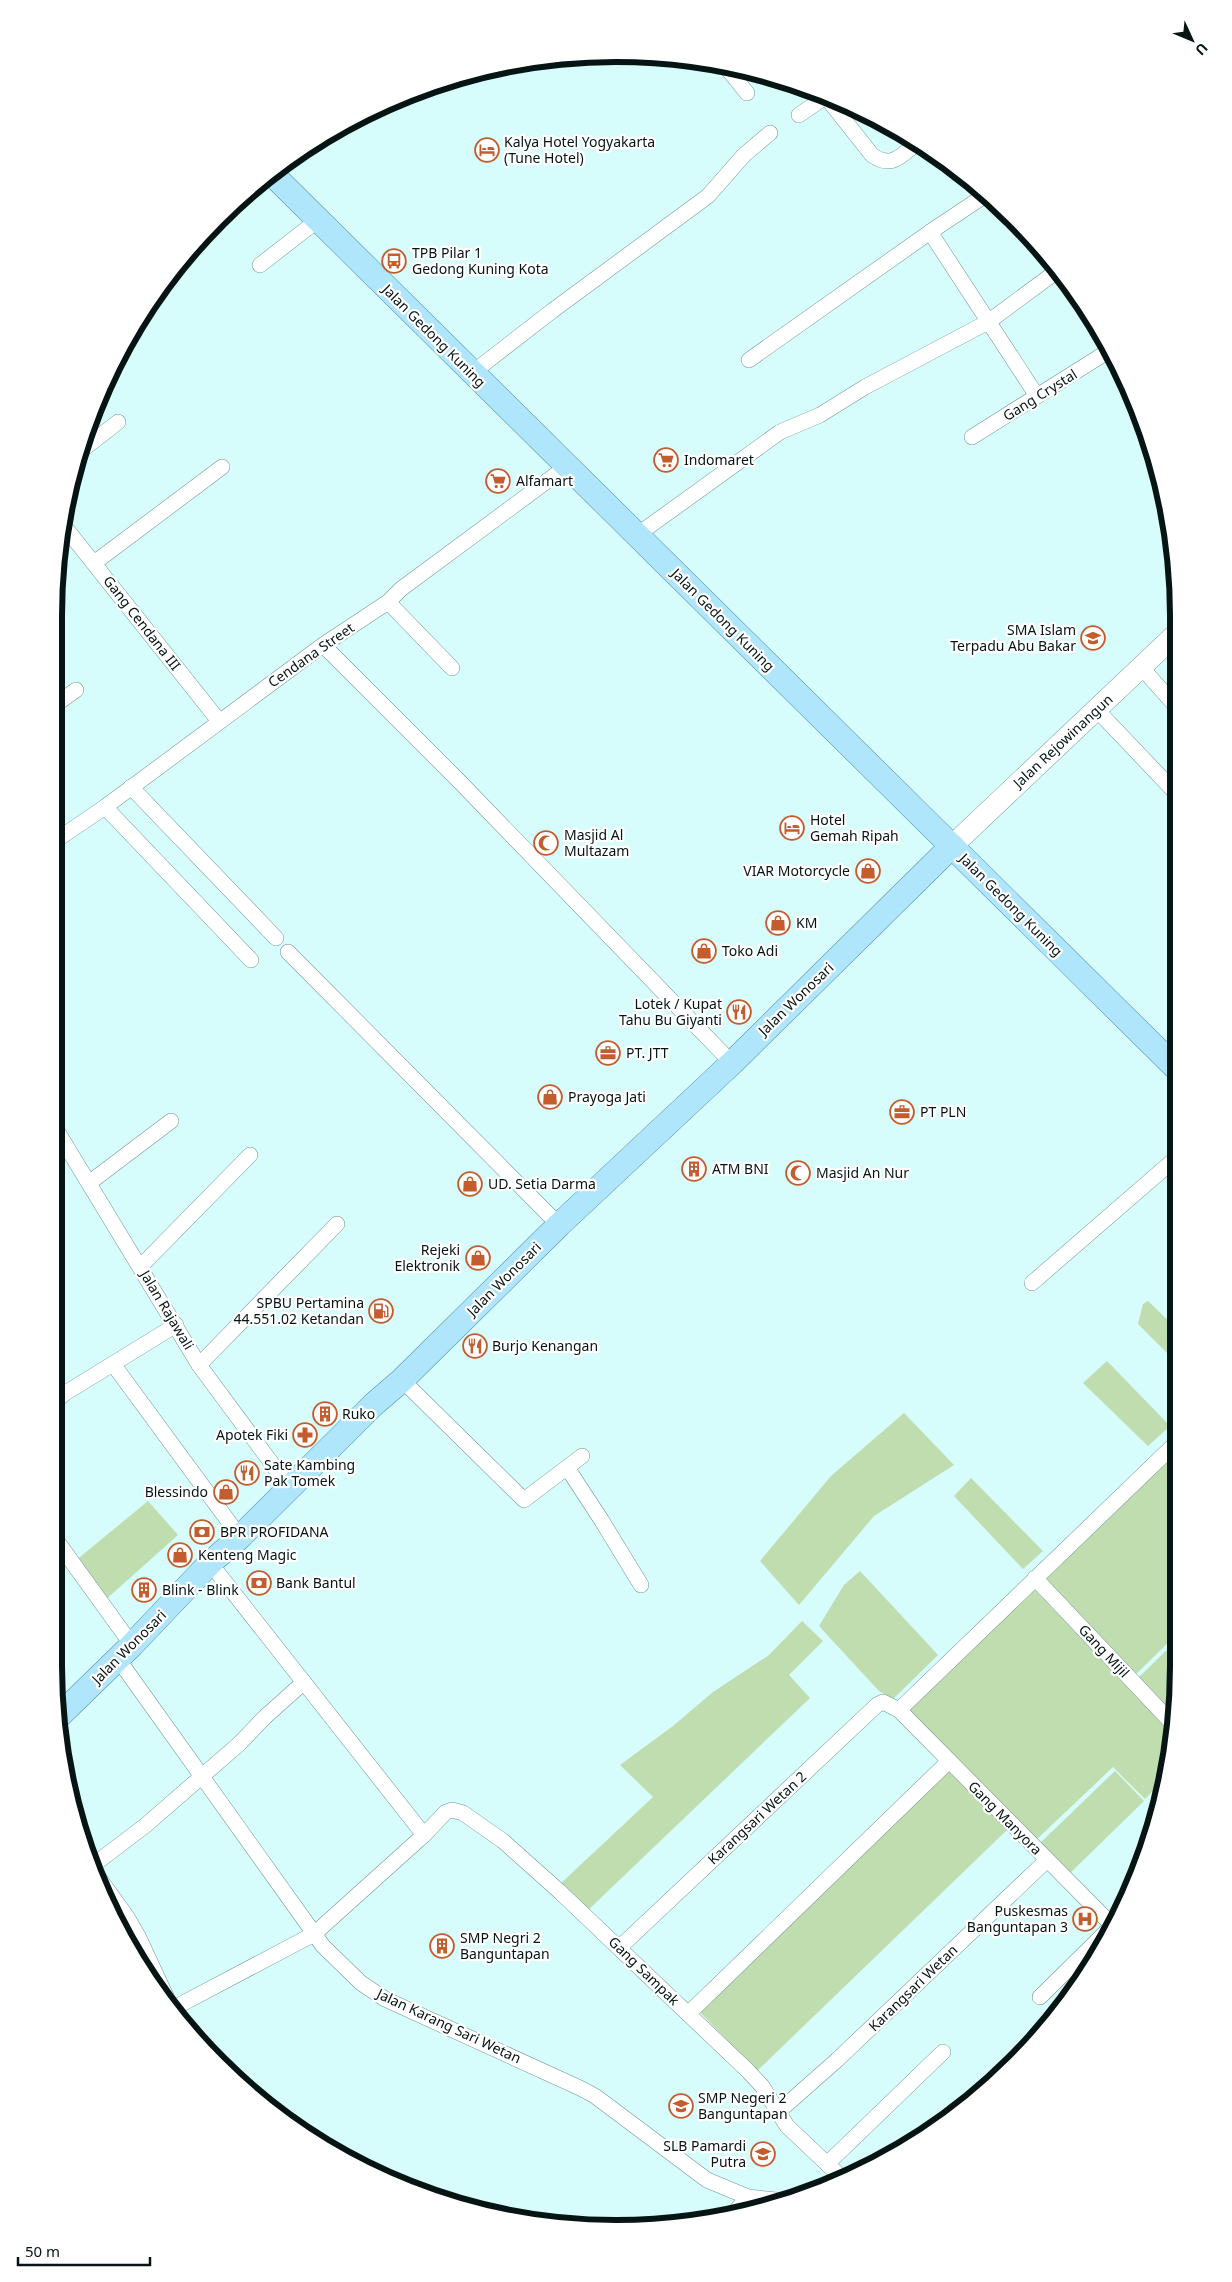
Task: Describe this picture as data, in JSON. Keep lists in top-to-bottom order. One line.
{"streets":{"main road":["Jalan Gedong Kuning","Jalan Rejowinangun","Jalan Wonosari"],"street":["Gang Crystal","Gang Cendana III","Cendana Street","Jalan Rajawali","Gang Mijil","Karangsari Wetan 2","Gang Manyora","Gang Sampak","Karangsari Wetan","Jalan Karang Sari Wetan"]},"crossings":[["Jalan Gedong Kuning","Cendana Street"],["Jalan Gedong Kuning","Jalan Rejowinangun"],["Jalan Gedong Kuning","Jalan Wonosari"],["Gang Cendana III","Cendana Street"],["Jalan Rejowinangun","Jalan Wonosari"],["Jalan Wonosari","Jalan Rajawali"],["Jalan Wonosari","Jalan Karang Sari Wetan"],["Karangsari Wetan 2","Gang Manyora"],["Karangsari Wetan 2","Gang Sampak"],["Gang Manyora","Karangsari Wetan"],["Gang Sampak","Karangsari Wetan"]],"places":{"hotel":["Kalya Hotel Yogyakarta (Tune Hotel)","Hotel Gemah Ripah"],"bus stop":["TPB Pilar 1 Gedong Kuning Kota"],"supermarket":["Indomaret","Alfamart"],"school or university":["SMA Islam Terpadu Abu Bakar","SMP Negeri 2 Banguntapan","SLB Pamardi Putra"],"mosque":["Masjid Al Multazam","Masjid An Nur"],"shop":["VIAR Motorcycle","KM","Toko Adi","Prayoga Jati","UD. Setia Darma","Rejeki Elektronik","Blessindo","Kenteng Magic"],"restaurant":["Lotek / Kupat Tahu Bu Giyanti","Burjo Kenangan","Sate Kambing Pak Tomek"],"office":["PT. JTT","PT PLN"],"building":["ATM BNI","Ruko","Blink - Blink","SMP Negri 2 Banguntapan"],"fuel station":["SPBU Pertamina 44.551.02 Ketandan"],"pharmacy":["Apotek Fiki"],"bank":["BPR PROFIDANA","Bank Bantul"],"hospital":["Puskesmas Banguntapan 3"]},"scale_bar":"50 m","north":"bottom right"}
